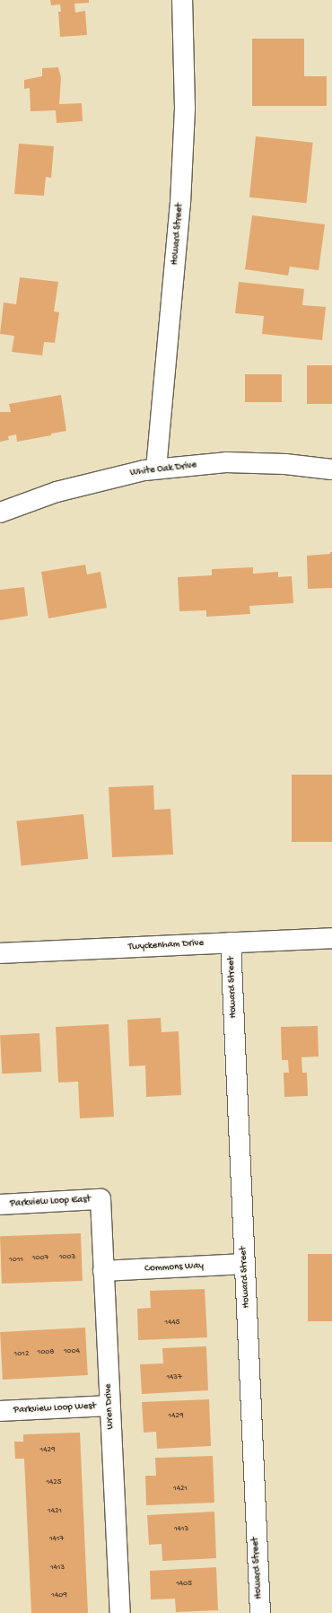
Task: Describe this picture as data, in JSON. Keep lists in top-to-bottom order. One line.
{"streets":{"street":["Howard Street","White Oak Drive","Twyckenham Drive","Parkview Loop East","Commons Way","Wren Drive","Parkview Loop West"]},"crossings":[["Howard Street","White Oak Drive"],["Howard Street","Twyckenham Drive"],["Howard Street","Commons Way"],["Parkview Loop East","Wren Drive"],["Commons Way","Wren Drive"],["Wren Drive","Parkview Loop West"]],"house_numbers":["1003","1007","1011","1445","1004","1008","1012","1437","1429","1429","1425","1421","1421","1413","1417","1413","1405","1409"]}
